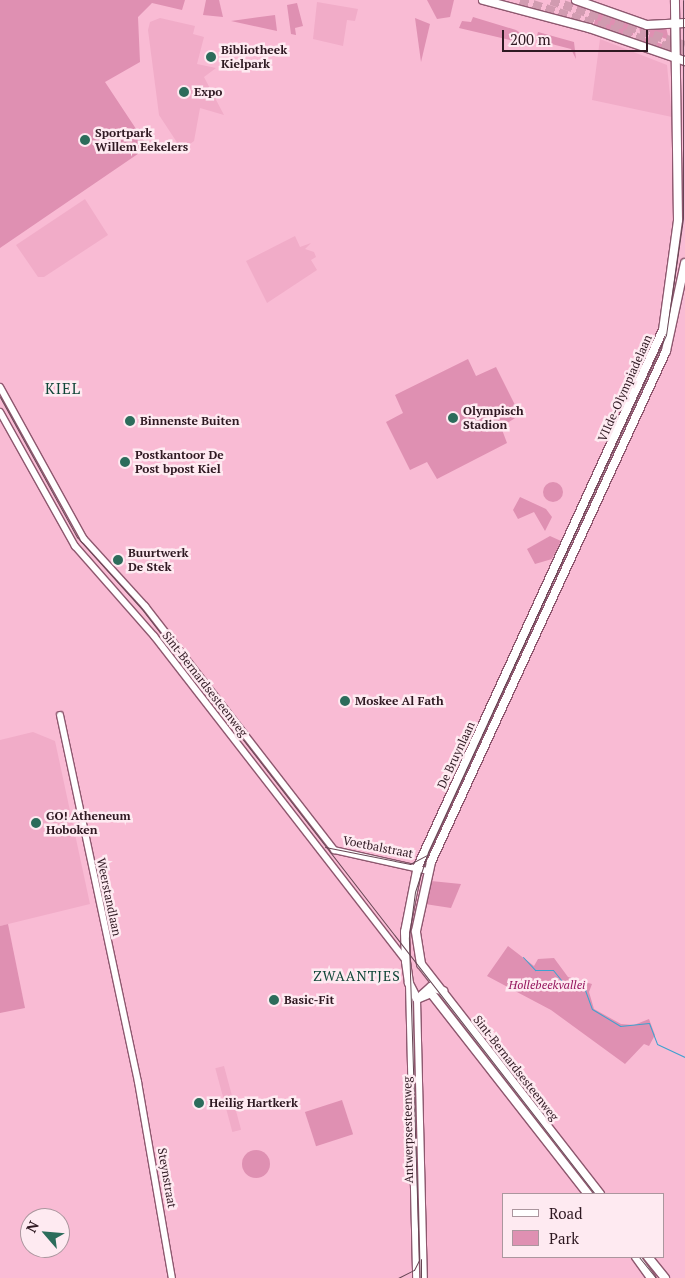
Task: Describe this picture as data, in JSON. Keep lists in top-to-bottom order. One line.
{"streets":{"main road":["VIIde-Olympiadelaan","Sint-Bernardsesteenweg","De Bruynlaan","Antwerpsesteenweg"],"street":["Voetbalstraat","Weerstandlaan","Steynstraat"]},"crossings":[["VIIde-Olympiadelaan","De Bruynlaan"],["Sint-Bernardsesteenweg","De Bruynlaan"],["Sint-Bernardsesteenweg","Voetbalstraat"],["Sint-Bernardsesteenweg","Antwerpsesteenweg"],["De Bruynlaan","Voetbalstraat"],["De Bruynlaan","Antwerpsesteenweg"],["Weerstandlaan","Steynstraat"]],"districts":["KIEL","ZWAANTJES"],"parks":["Hollebeekvallei"],"places":["Bibliotheek Kielpark","Expo","Sportpark Willem Eekelers","Olympisch Stadion","Binnenste Buiten","Postkantoor De Post bpost Kiel","Buurtwerk De Stek","Moskee Al Fath","GO! Atheneum Hoboken","Basic-Fit","Heilig Hartkerk"],"legend":["Road","Park"],"scale_bar":"200 m","north":"top left"}
